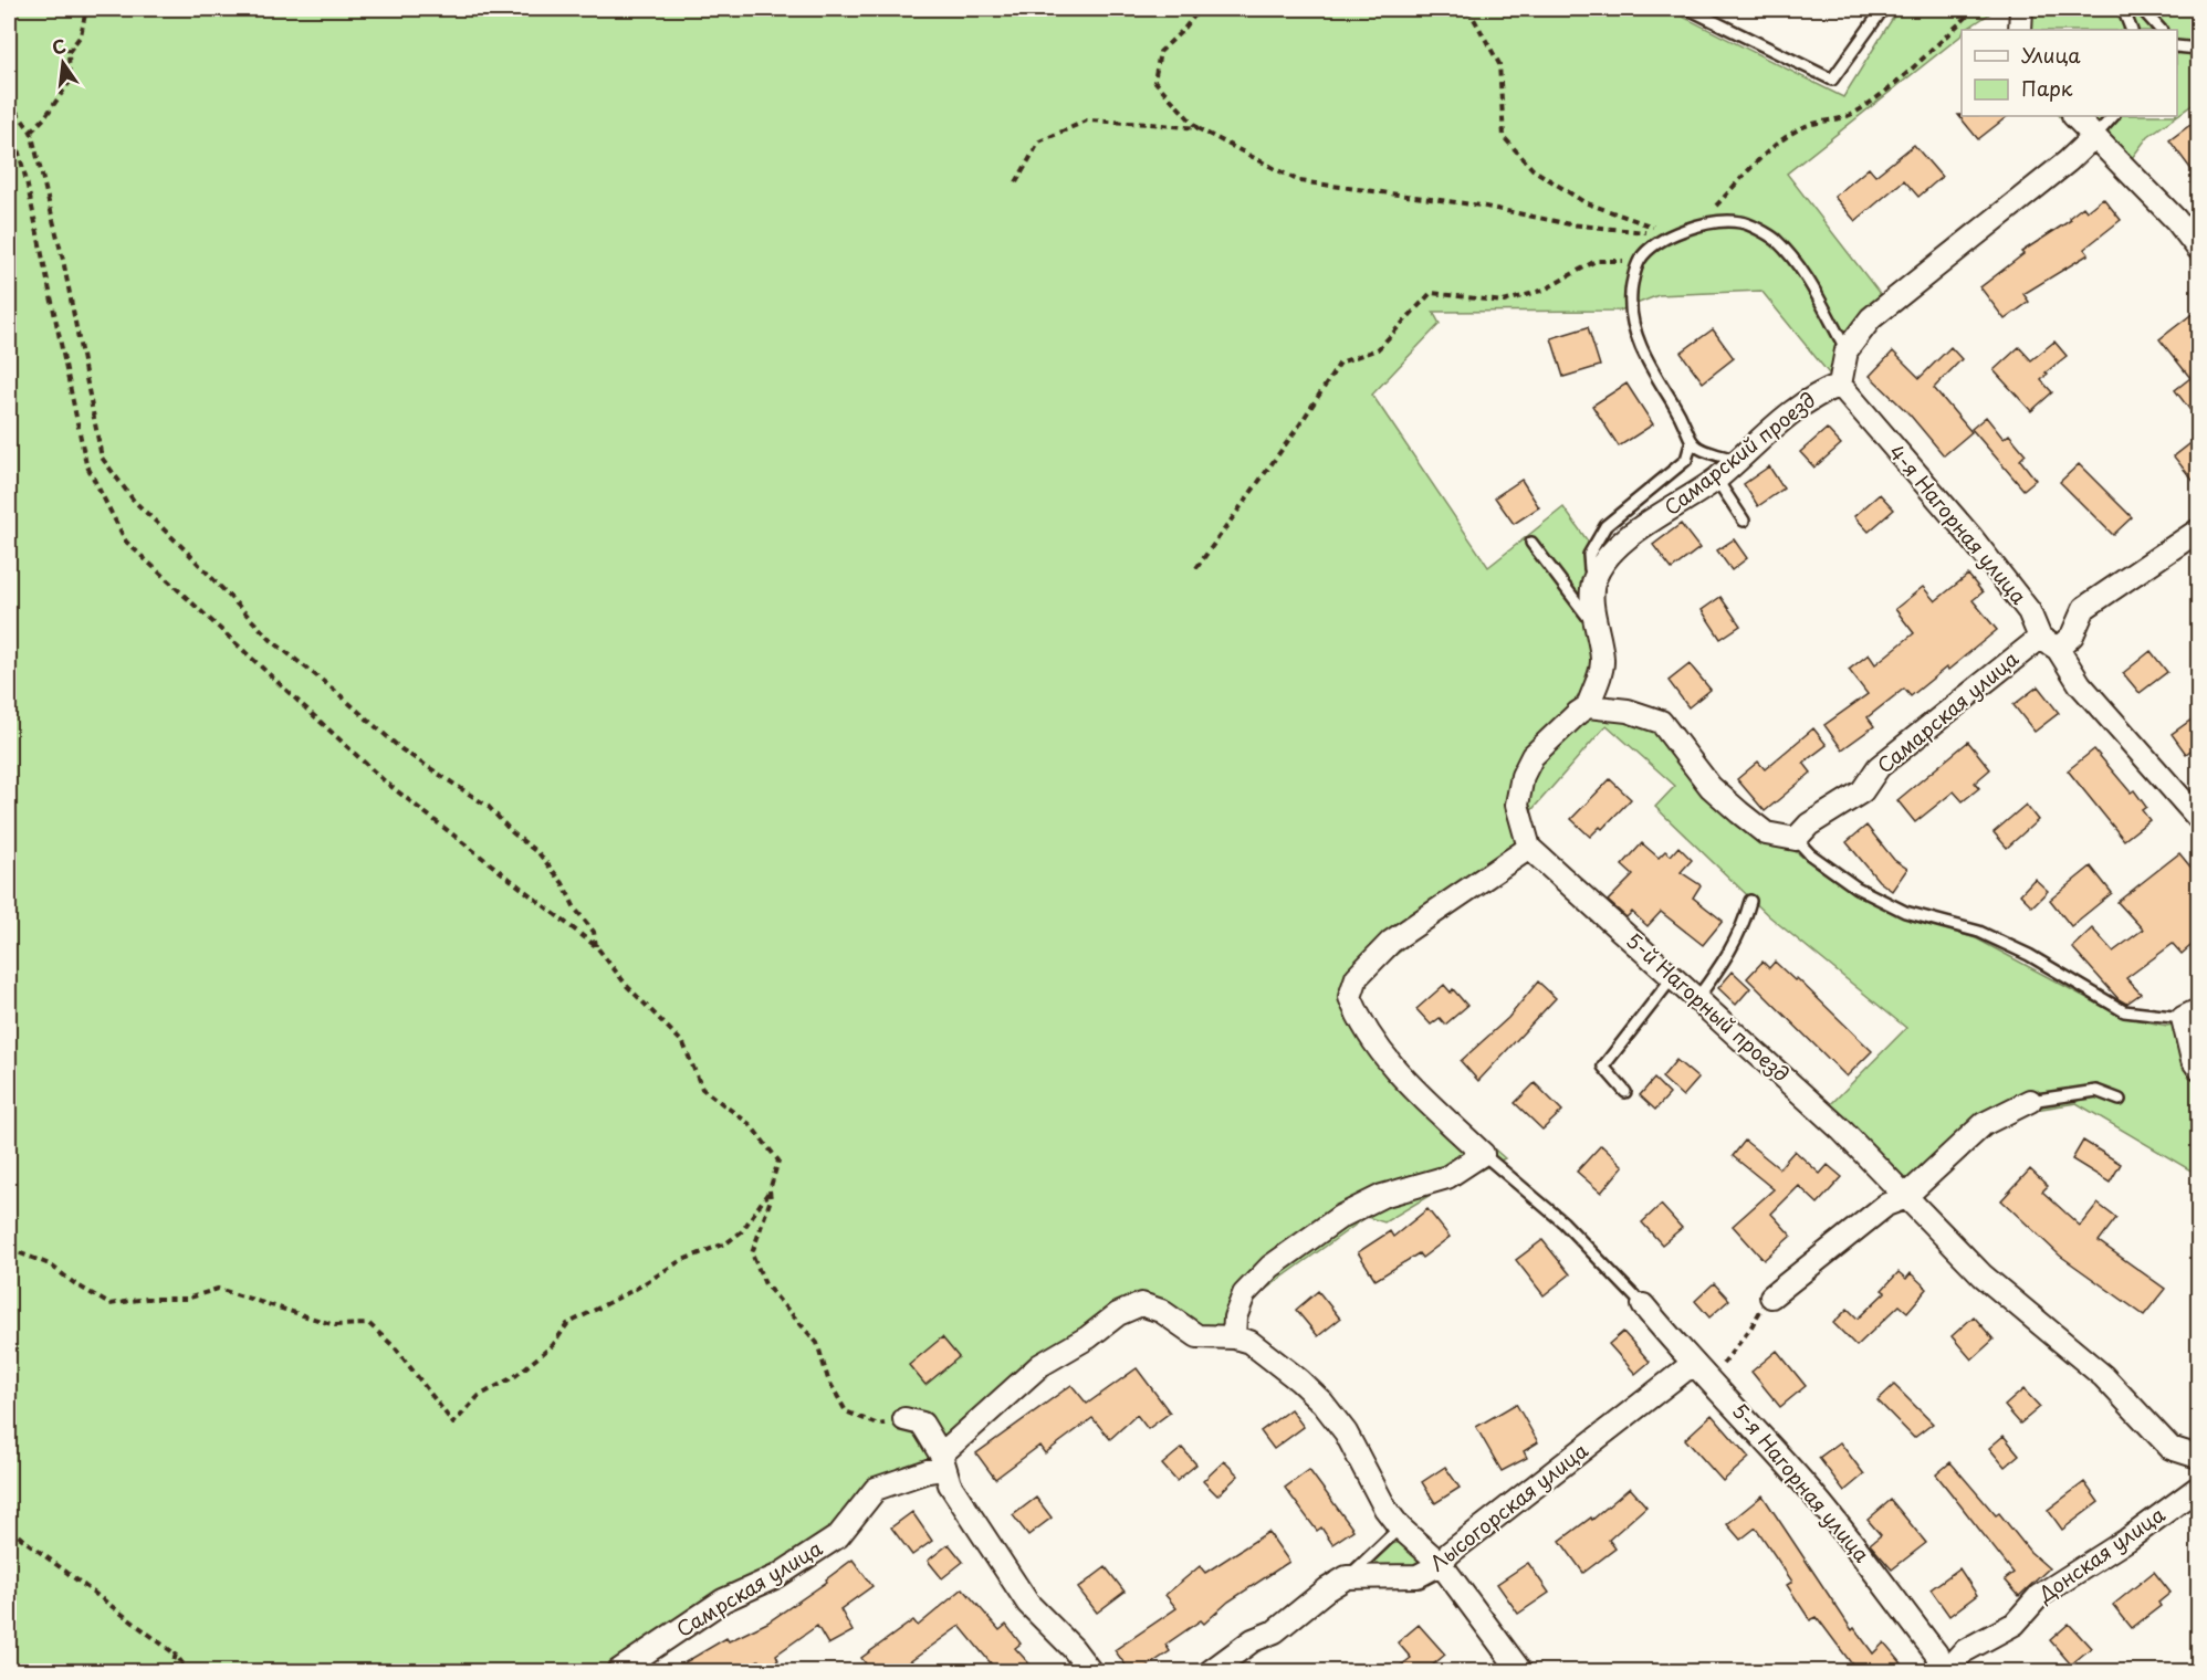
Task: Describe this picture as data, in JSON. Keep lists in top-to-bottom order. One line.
{"streets":{"street":["Самарский проезд","4-я Нагорная улица","Самарская улица","5-й Нагорный проезд","5-я Нагорная улица","Лысогорская улица","Донская улица","Самрская улица"]},"crossings":[["Самарский проезд","4-я Нагорная улица"],["4-я Нагорная улица","Самарская улица"],["5-я Нагорная улица","Лысогорская улица"],["5-я Нагорная улица","Донская улица"]],"legend":["Улица","Парк"],"north":"top"}
